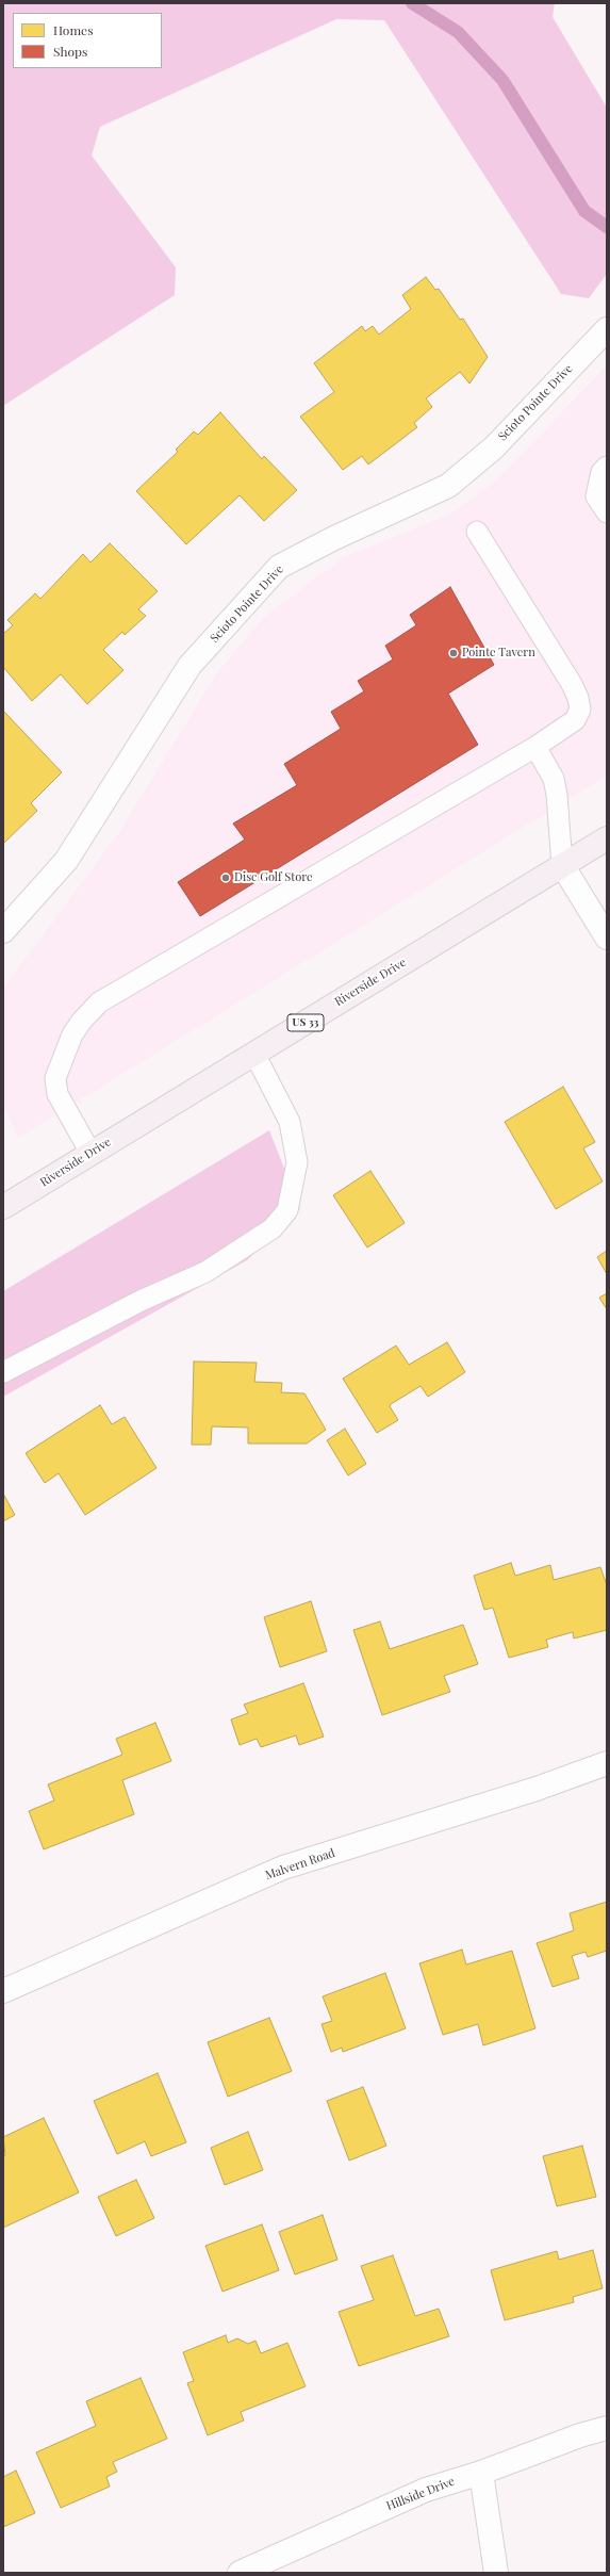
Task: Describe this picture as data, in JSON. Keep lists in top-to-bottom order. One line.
{"streets":{"main road":["Riverside Drive","US 33"],"street":["Scioto Pointe Drive","Malvern Road","Hillside Drive"]},"places":["Pointe Tavern","Disc Golf Store"],"legend":["Homes","Shops"]}
